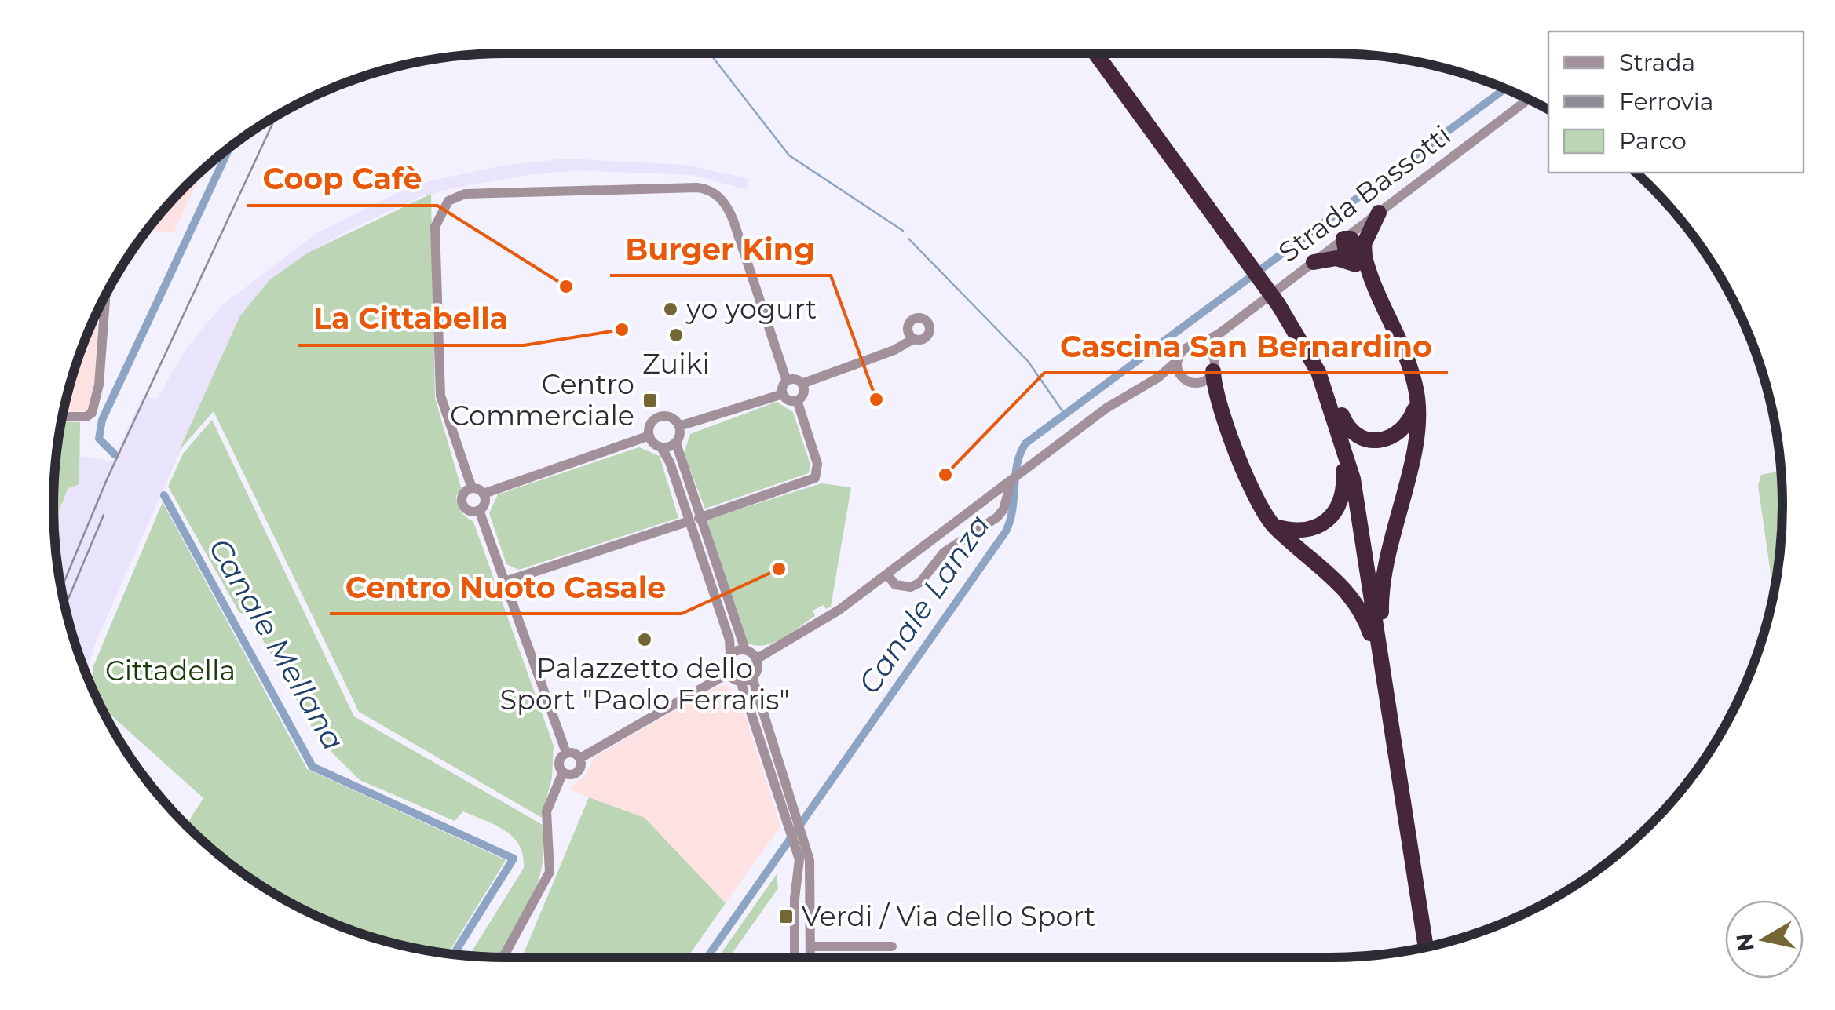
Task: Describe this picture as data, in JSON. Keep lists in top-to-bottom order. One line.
{"streets":{"street":["Strada Bassotti"]},"water":["Canale Lanza","Canale Mellana"],"parks":["Cittadella"],"places":{"other":["Coop Cafè","yo yogurt","La Cittabella","Zuiki","Burger King","Cascina San Bernardino","Centro Nuoto Casale","Palazzetto dello Sport \"Paolo Ferraris\""],"transit":["Centro Commerciale","Verdi / Via dello Sport"]},"legend":["Strada","Ferrovia","Parco"],"north":"left"}
